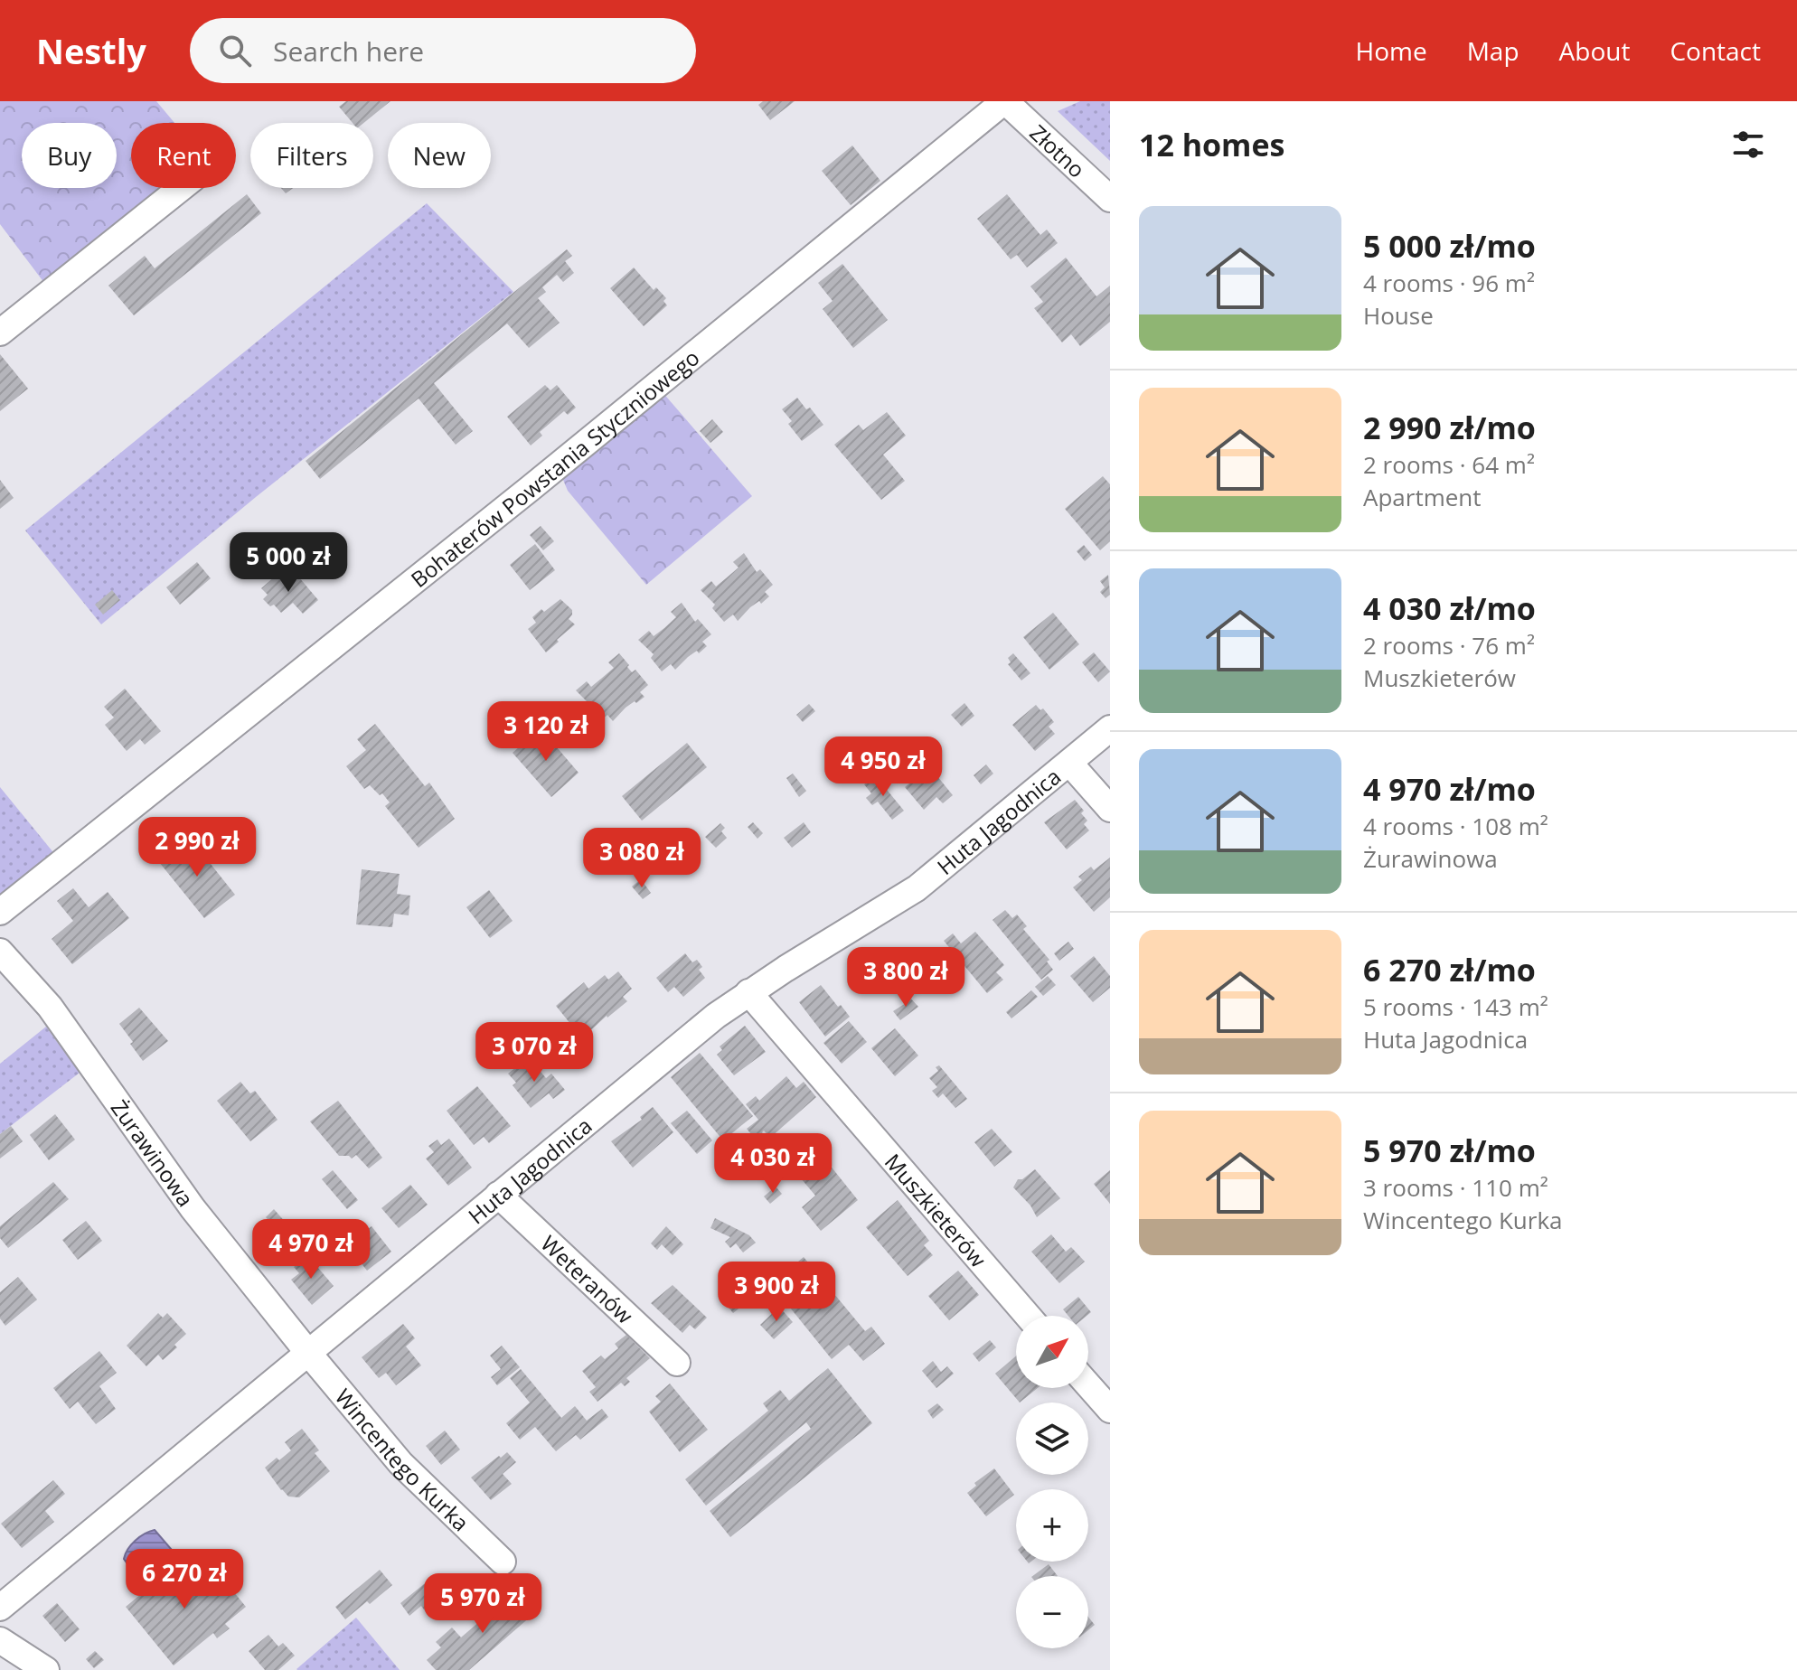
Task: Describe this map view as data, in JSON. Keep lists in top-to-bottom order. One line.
{"streets":{"street":["Złotno","Bohaterów Powstania Styczniowego","Huta Jagodnica","Żurawinowa","Muszkieterów","Weteranów","Wincentego Kurka"]},"crossings":[["Złotno","Bohaterów Powstania Styczniowego"],["Huta Jagodnica","Żurawinowa"],["Huta Jagodnica","Muszkieterów"],["Huta Jagodnica","Weteranów"],["Huta Jagodnica","Wincentego Kurka"],["Żurawinowa","Wincentego Kurka"]],"north":"top right","page":{"header":"Nestly","search":"Search here","nav":["Home","Map","About","Contact"],"heading":"12 homes","chip":["Buy","Rent","Filters","New"],"list":[{"name":"5 000 zł/mo","note":"4 rooms · 96 m² · House"},{"name":"2 990 zł/mo","note":"2 rooms · 64 m² · Apartment"},{"name":"4 030 zł/mo","note":"2 rooms · 76 m² · Muszkieterów"},{"name":"4 970 zł/mo","note":"4 rooms · 108 m² · Żurawinowa"},{"name":"6 270 zł/mo","note":"5 rooms · 143 m² · Huta Jagodnica"},{"name":"5 970 zł/mo","note":"3 rooms · 110 m² · Wincentego Kurka"}],"price":["5 000 zł","3 120 zł","4 950 zł","2 990 zł","3 080 zł","3 800 zł","3 070 zł","4 030 zł","4 970 zł","3 900 zł","6 270 zł","5 970 zł"],"map_buttons":["+","−"]}}
